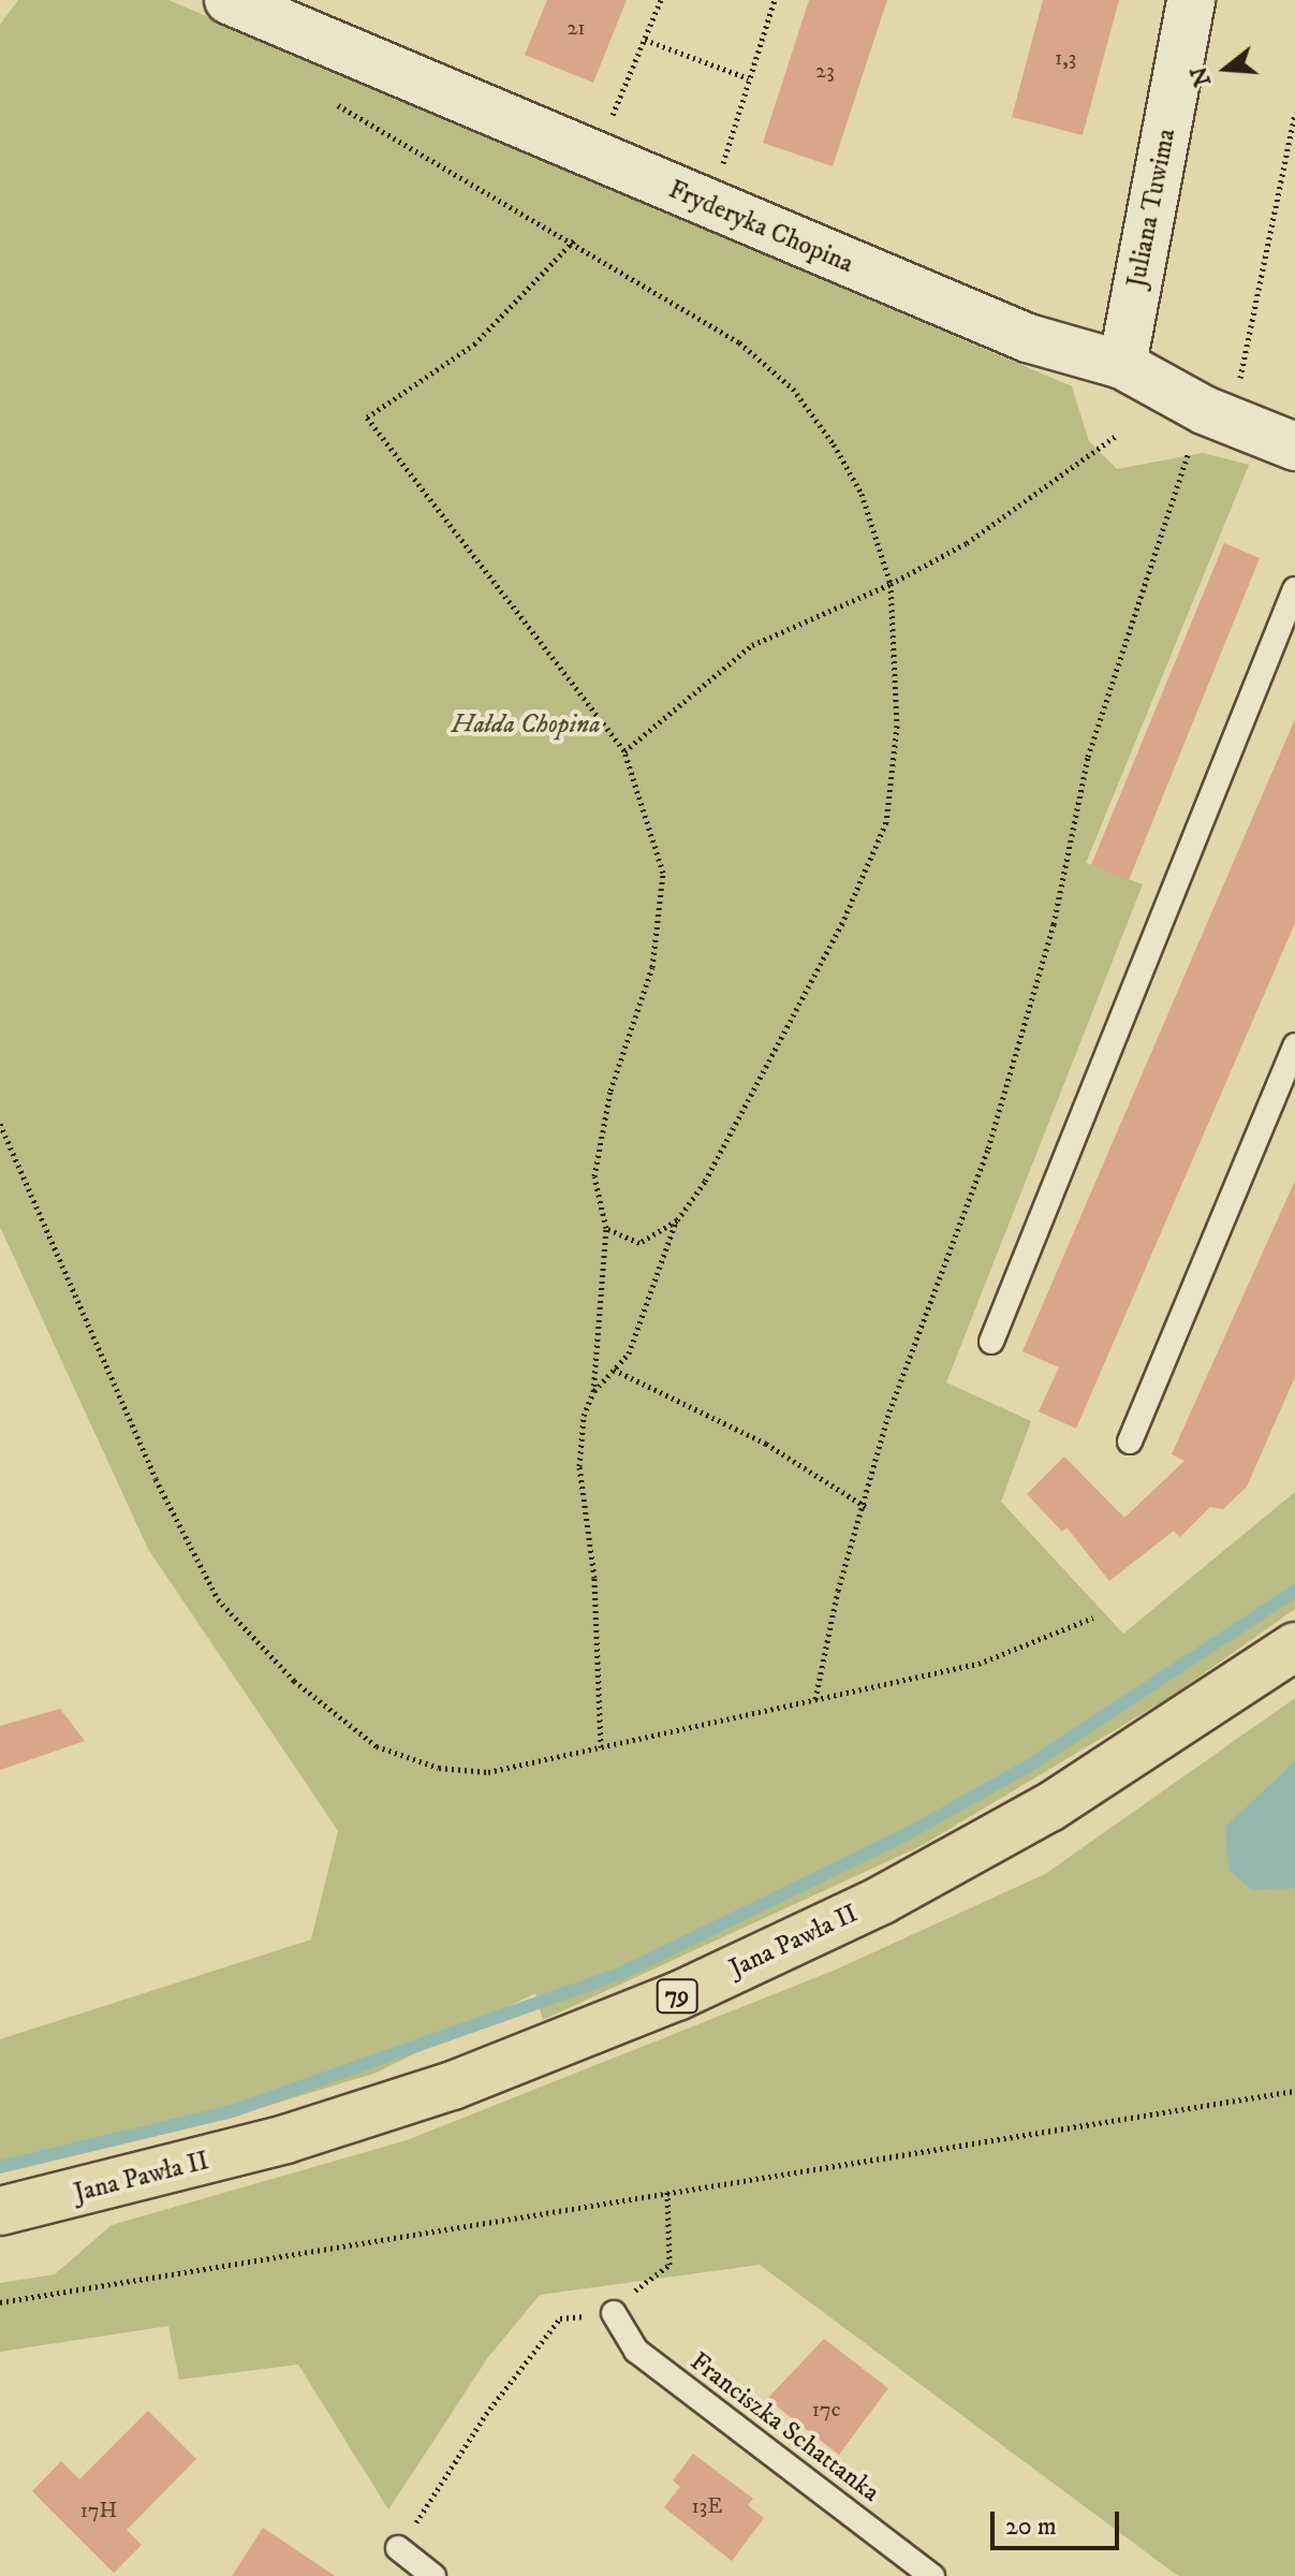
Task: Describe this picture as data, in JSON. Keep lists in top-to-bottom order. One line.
{"streets":{"main road":["Jana Pawła II","79"],"street":["Juliana Tuwima","Fryderyka Chopina"],"lane":["Franciszka Schattanka"]},"crossings":[["Juliana Tuwima","Fryderyka Chopina"]],"parks":["Hałda Chopina"],"house_numbers":["21","1,3","23","17c","13E","17H"],"scale_bar":"20 m","north":"left"}
